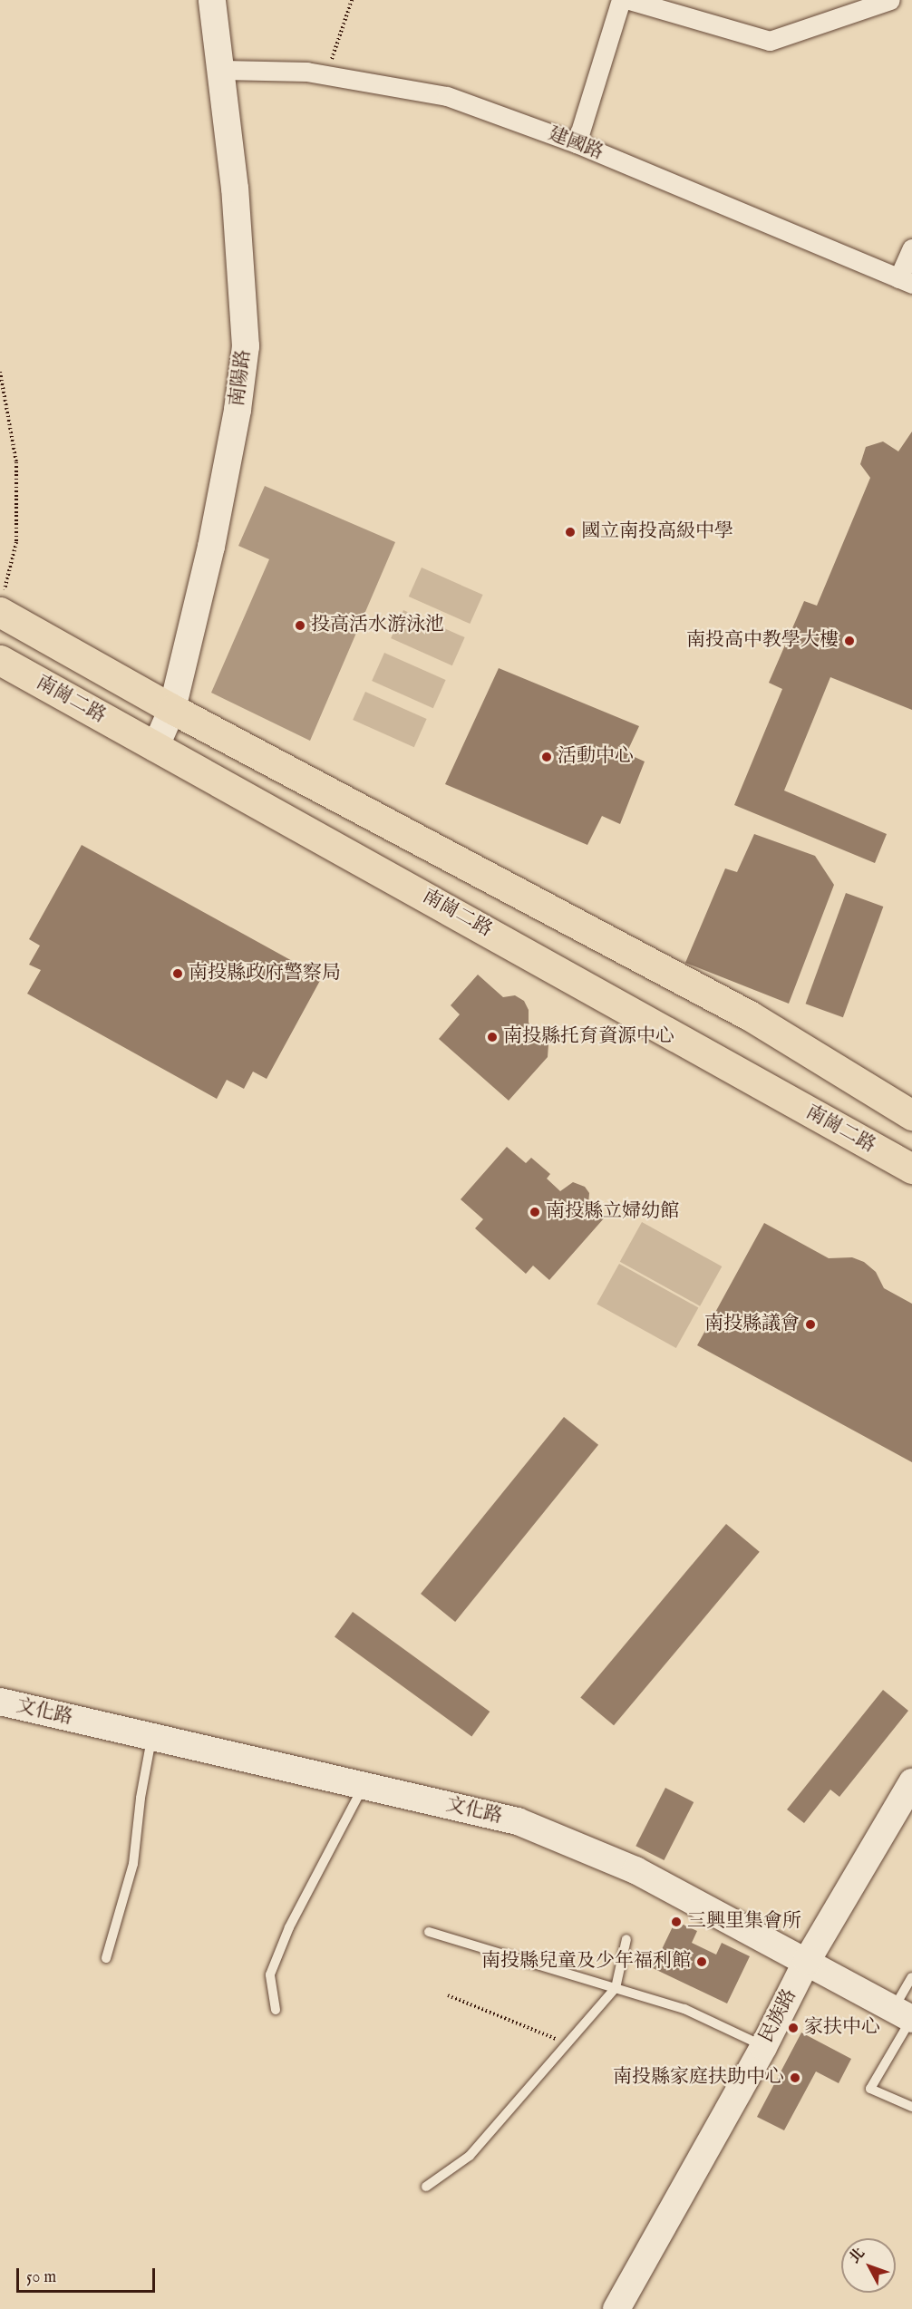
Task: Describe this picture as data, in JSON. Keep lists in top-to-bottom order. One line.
{"streets":{"main road":["南崗二路"],"street":["建國路","南陽路","文化路","民族路"]},"crossings":[["建國路","南陽路"],["南陽路","南崗二路"],["文化路","民族路"]],"places":["國立南投高級中學","投高活水游泳池","南投高中教學大樓","活動中心","南投縣政府警察局","南投縣托育資源中心","南投縣立婦幼館","南投縣議會","三興里集會所","南投縣兒童及少年福利館","家扶中心","南投縣家庭扶助中心"],"scale_bar":"50 m","north":"top left"}
